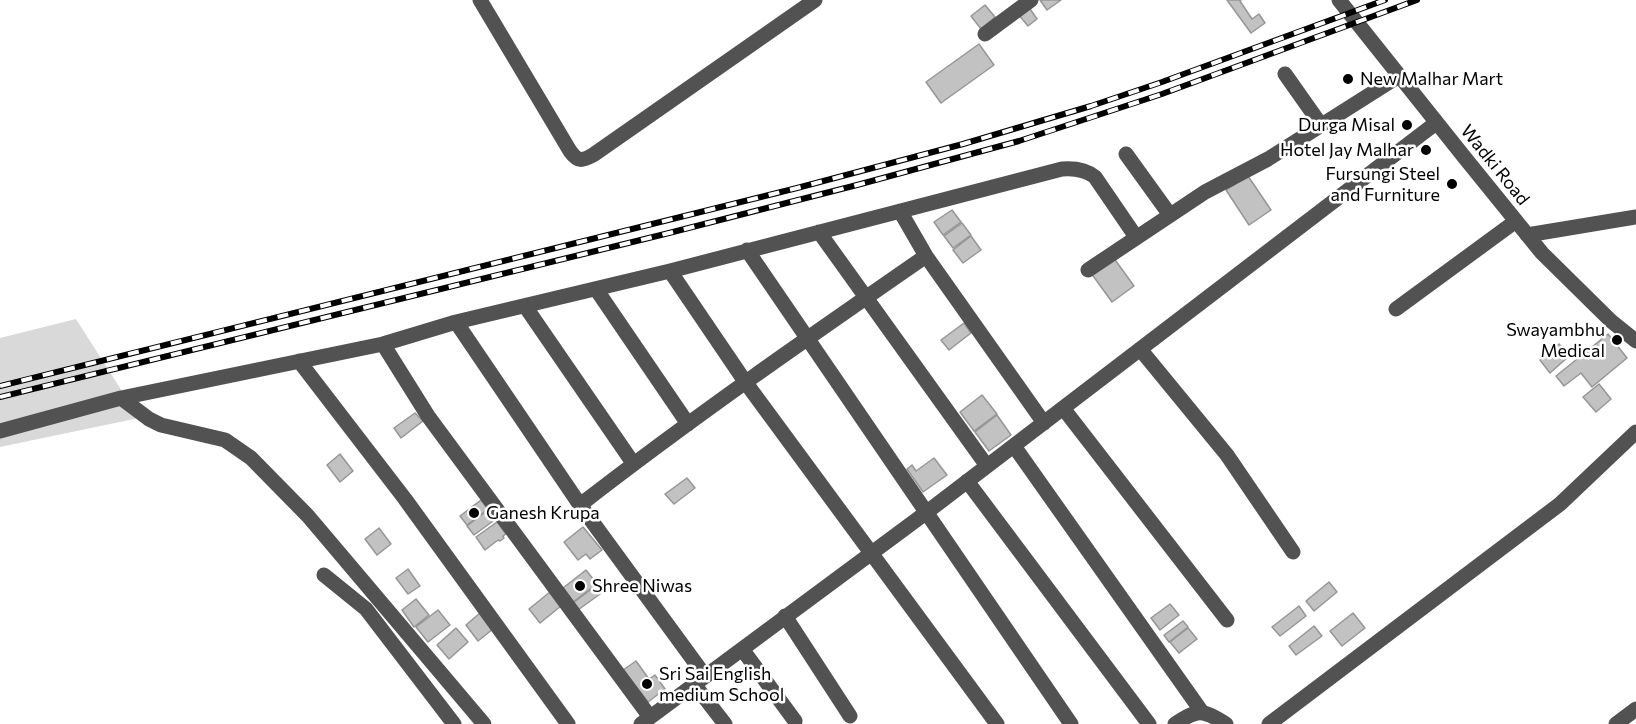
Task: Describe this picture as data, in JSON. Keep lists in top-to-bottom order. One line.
{"streets":{"street":["Wadki Road"]},"places":["New Malhar Mart","Durga Misal","Hotel Jay Malhar","Fursungi Steel and Furniture","Swayambhu Medical","Ganesh Krupa","Shree Niwas","Sri Sai English medium School"]}
